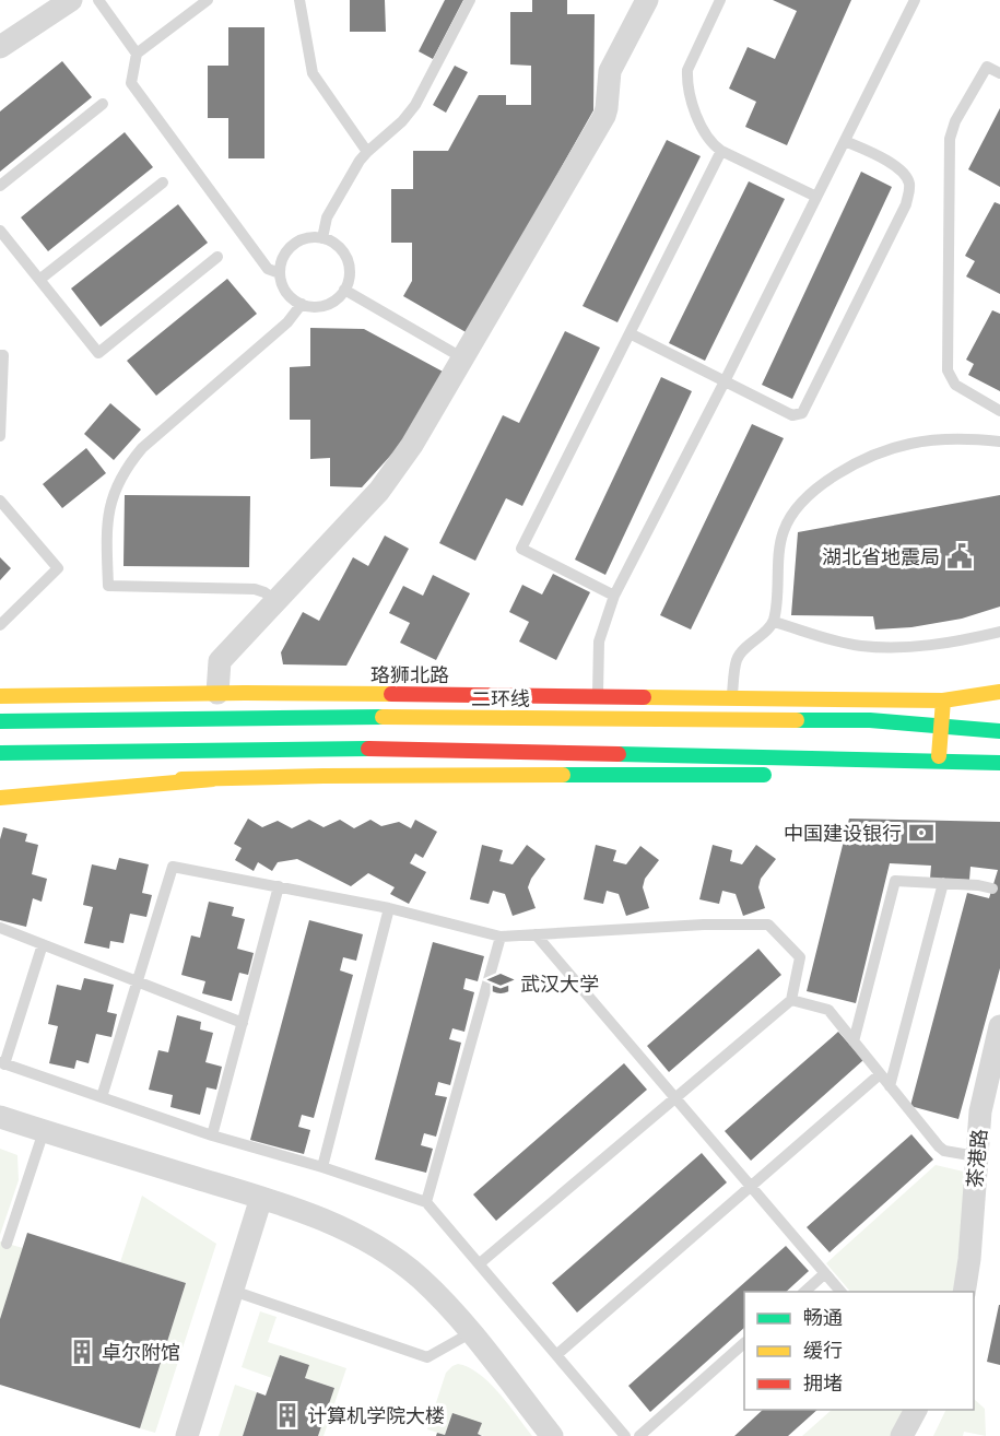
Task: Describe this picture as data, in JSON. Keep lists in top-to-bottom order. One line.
{"streets":{"main road":["珞狮北路","二环线"],"street":["茶港路"]},"places":{"public building":["湖北省地震局"],"bank":["中国建设银行"],"school or university":["武汉大学"],"building":["卓尔附馆","计算机学院大楼"]},"legend":["畅通","缓行","拥堵"]}
